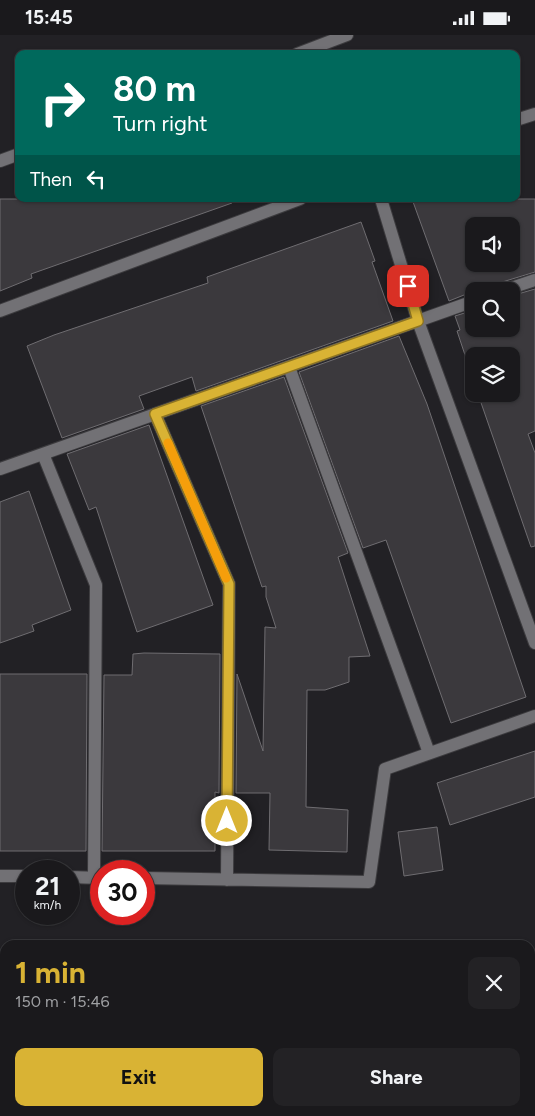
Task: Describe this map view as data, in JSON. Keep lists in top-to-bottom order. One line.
{"page":{"status":"15:45","turn":["80 m","Turn right"],"then":"Then","speed":"21 km/h","limit":"30","heading":["1 min","150 m · 15:46"],"buttons":["Exit","Share"]}}
